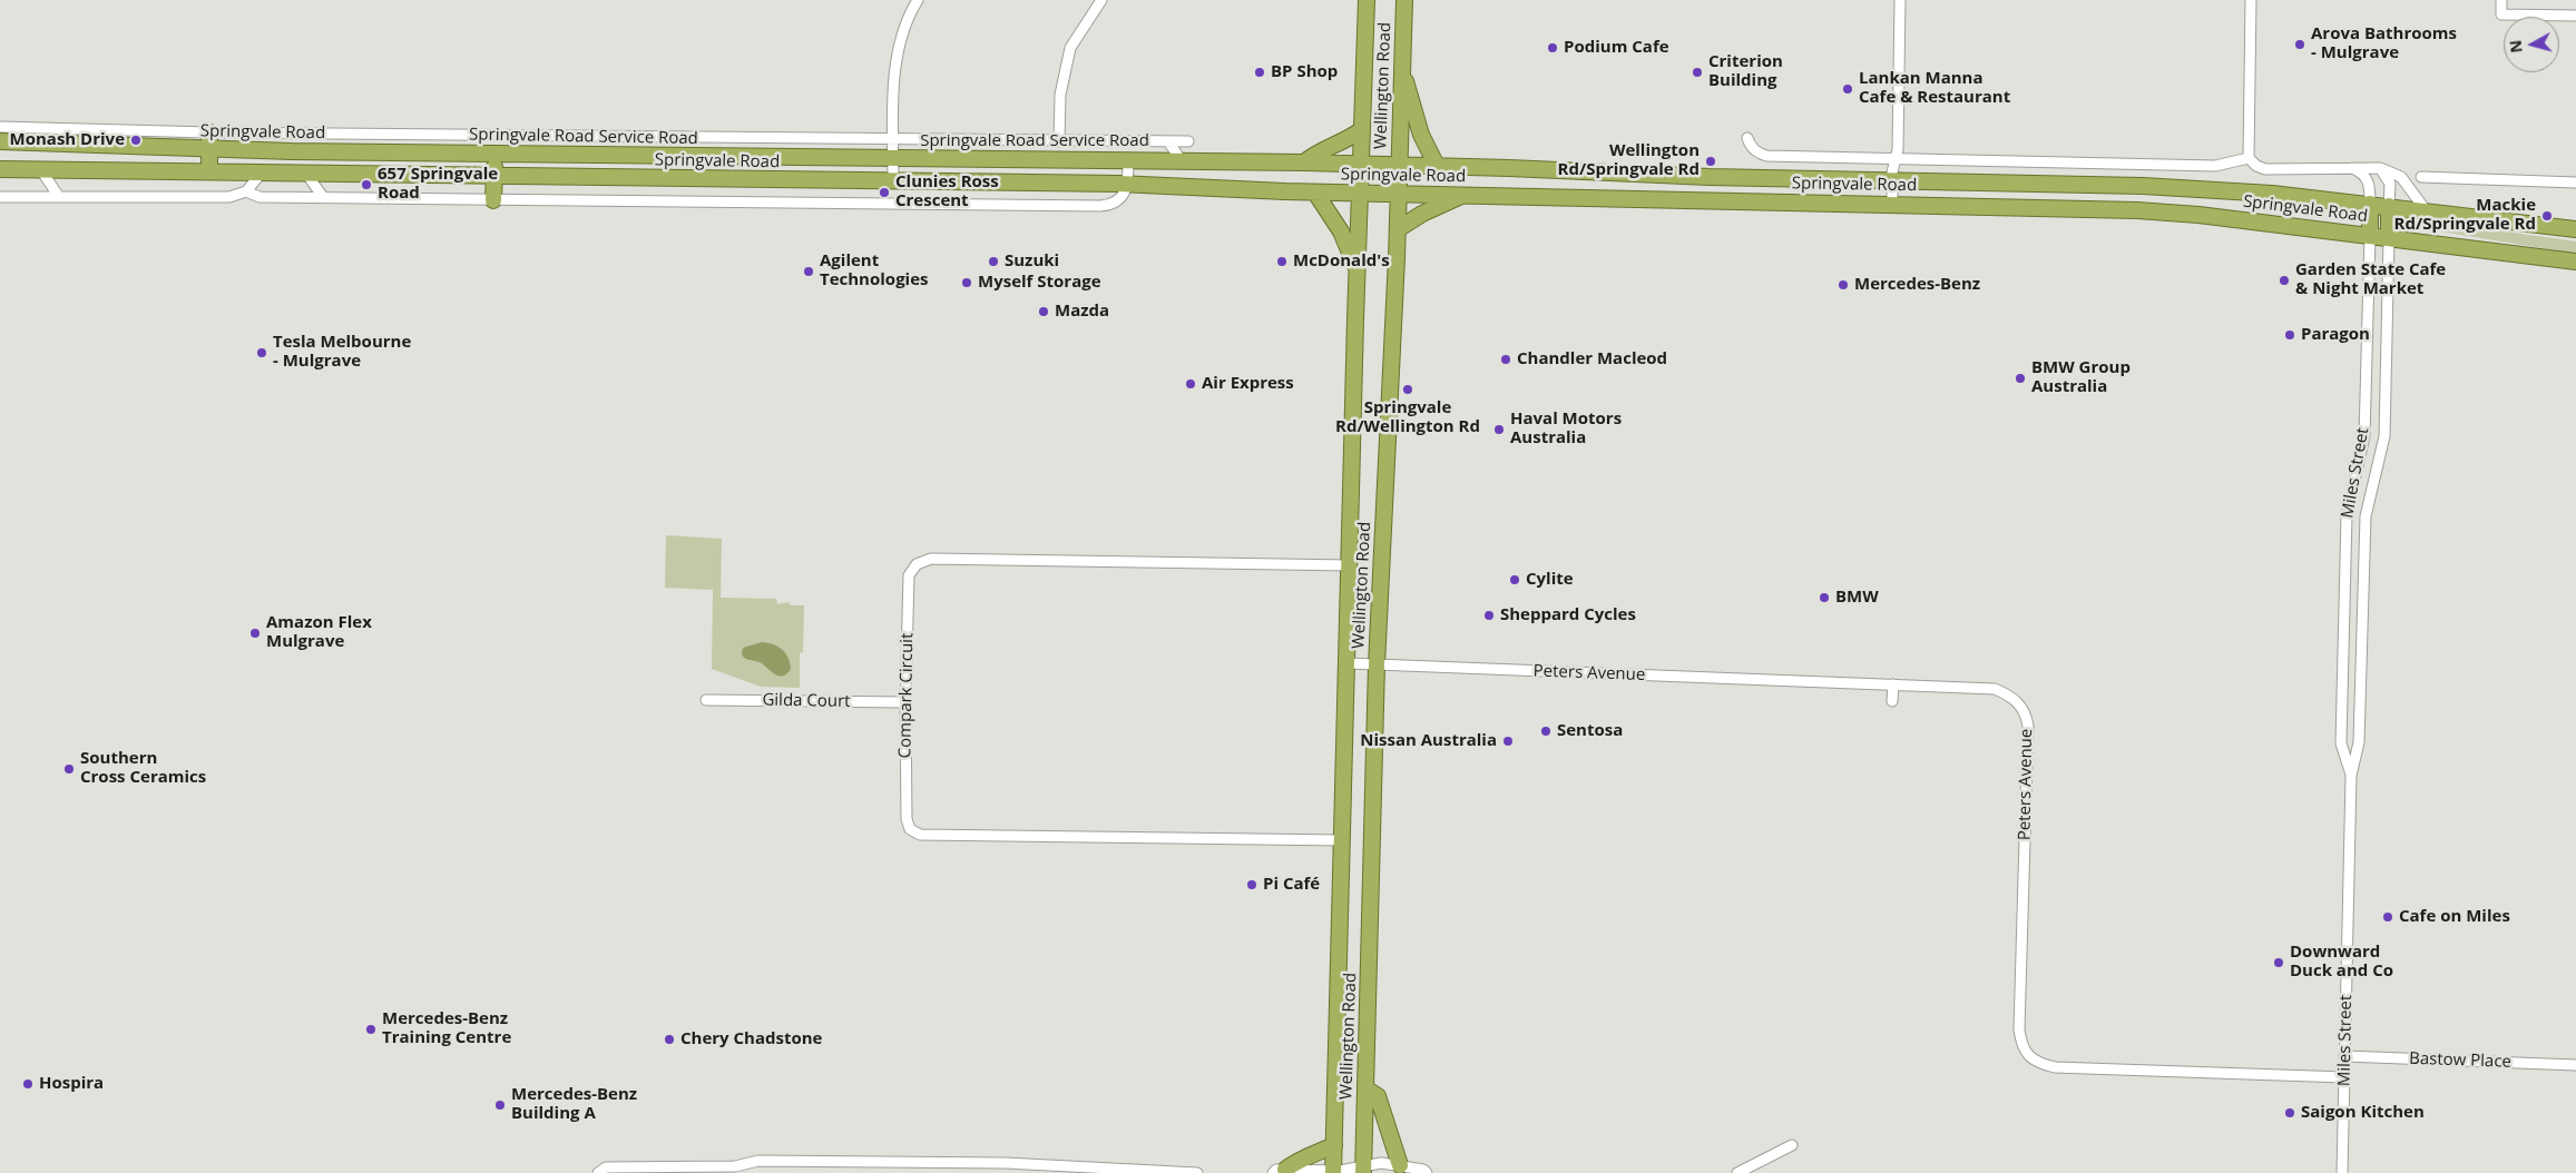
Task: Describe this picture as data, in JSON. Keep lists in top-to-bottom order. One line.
{"streets":{"highway":["Wellington Road","Springvale Road"],"street":["Springvale Road Service Road","Miles Street","Peters Avenue","Compark Circuit","Gilda Court","Bastow Place"]},"crossings":[["Wellington Road","Springvale Road"],["Wellington Road","Peters Avenue"],["Wellington Road","Compark Circuit"],["Springvale Road","Springvale Road Service Road"],["Springvale Road","Miles Street"],["Miles Street","Peters Avenue"],["Miles Street","Bastow Place"],["Compark Circuit","Gilda Court"]],"places":["Arova Bathrooms - Mulgrave","Podium Cafe","BP Shop","Criterion Building","Lankan Manna Cafe & Restaurant","Monash Drive","Wellington Rd/Springvale Rd","657 Springvale Road","Clunies Ross Crescent","Mackie Rd/Springvale Rd","Suzuki","McDonald's","Agilent Technologies","Garden State Cafe & Night Market","Myself Storage","Mercedes-Benz","Mazda","Paragon","Tesla Melbourne - Mulgrave","Chandler Macleod","BMW Group Australia","Air Express","Springvale Rd/Wellington Rd","Haval Motors Australia","Cylite","BMW","Sheppard Cycles","Amazon Flex Mulgrave","Sentosa","Nissan Australia","Southern Cross Ceramics","Pi Café","Cafe on Miles","Downward Duck and Co","Mercedes-Benz Training Centre","Chery Chadstone","Hospira","Mercedes-Benz Building A","Saigon Kitchen"],"north":"left"}
